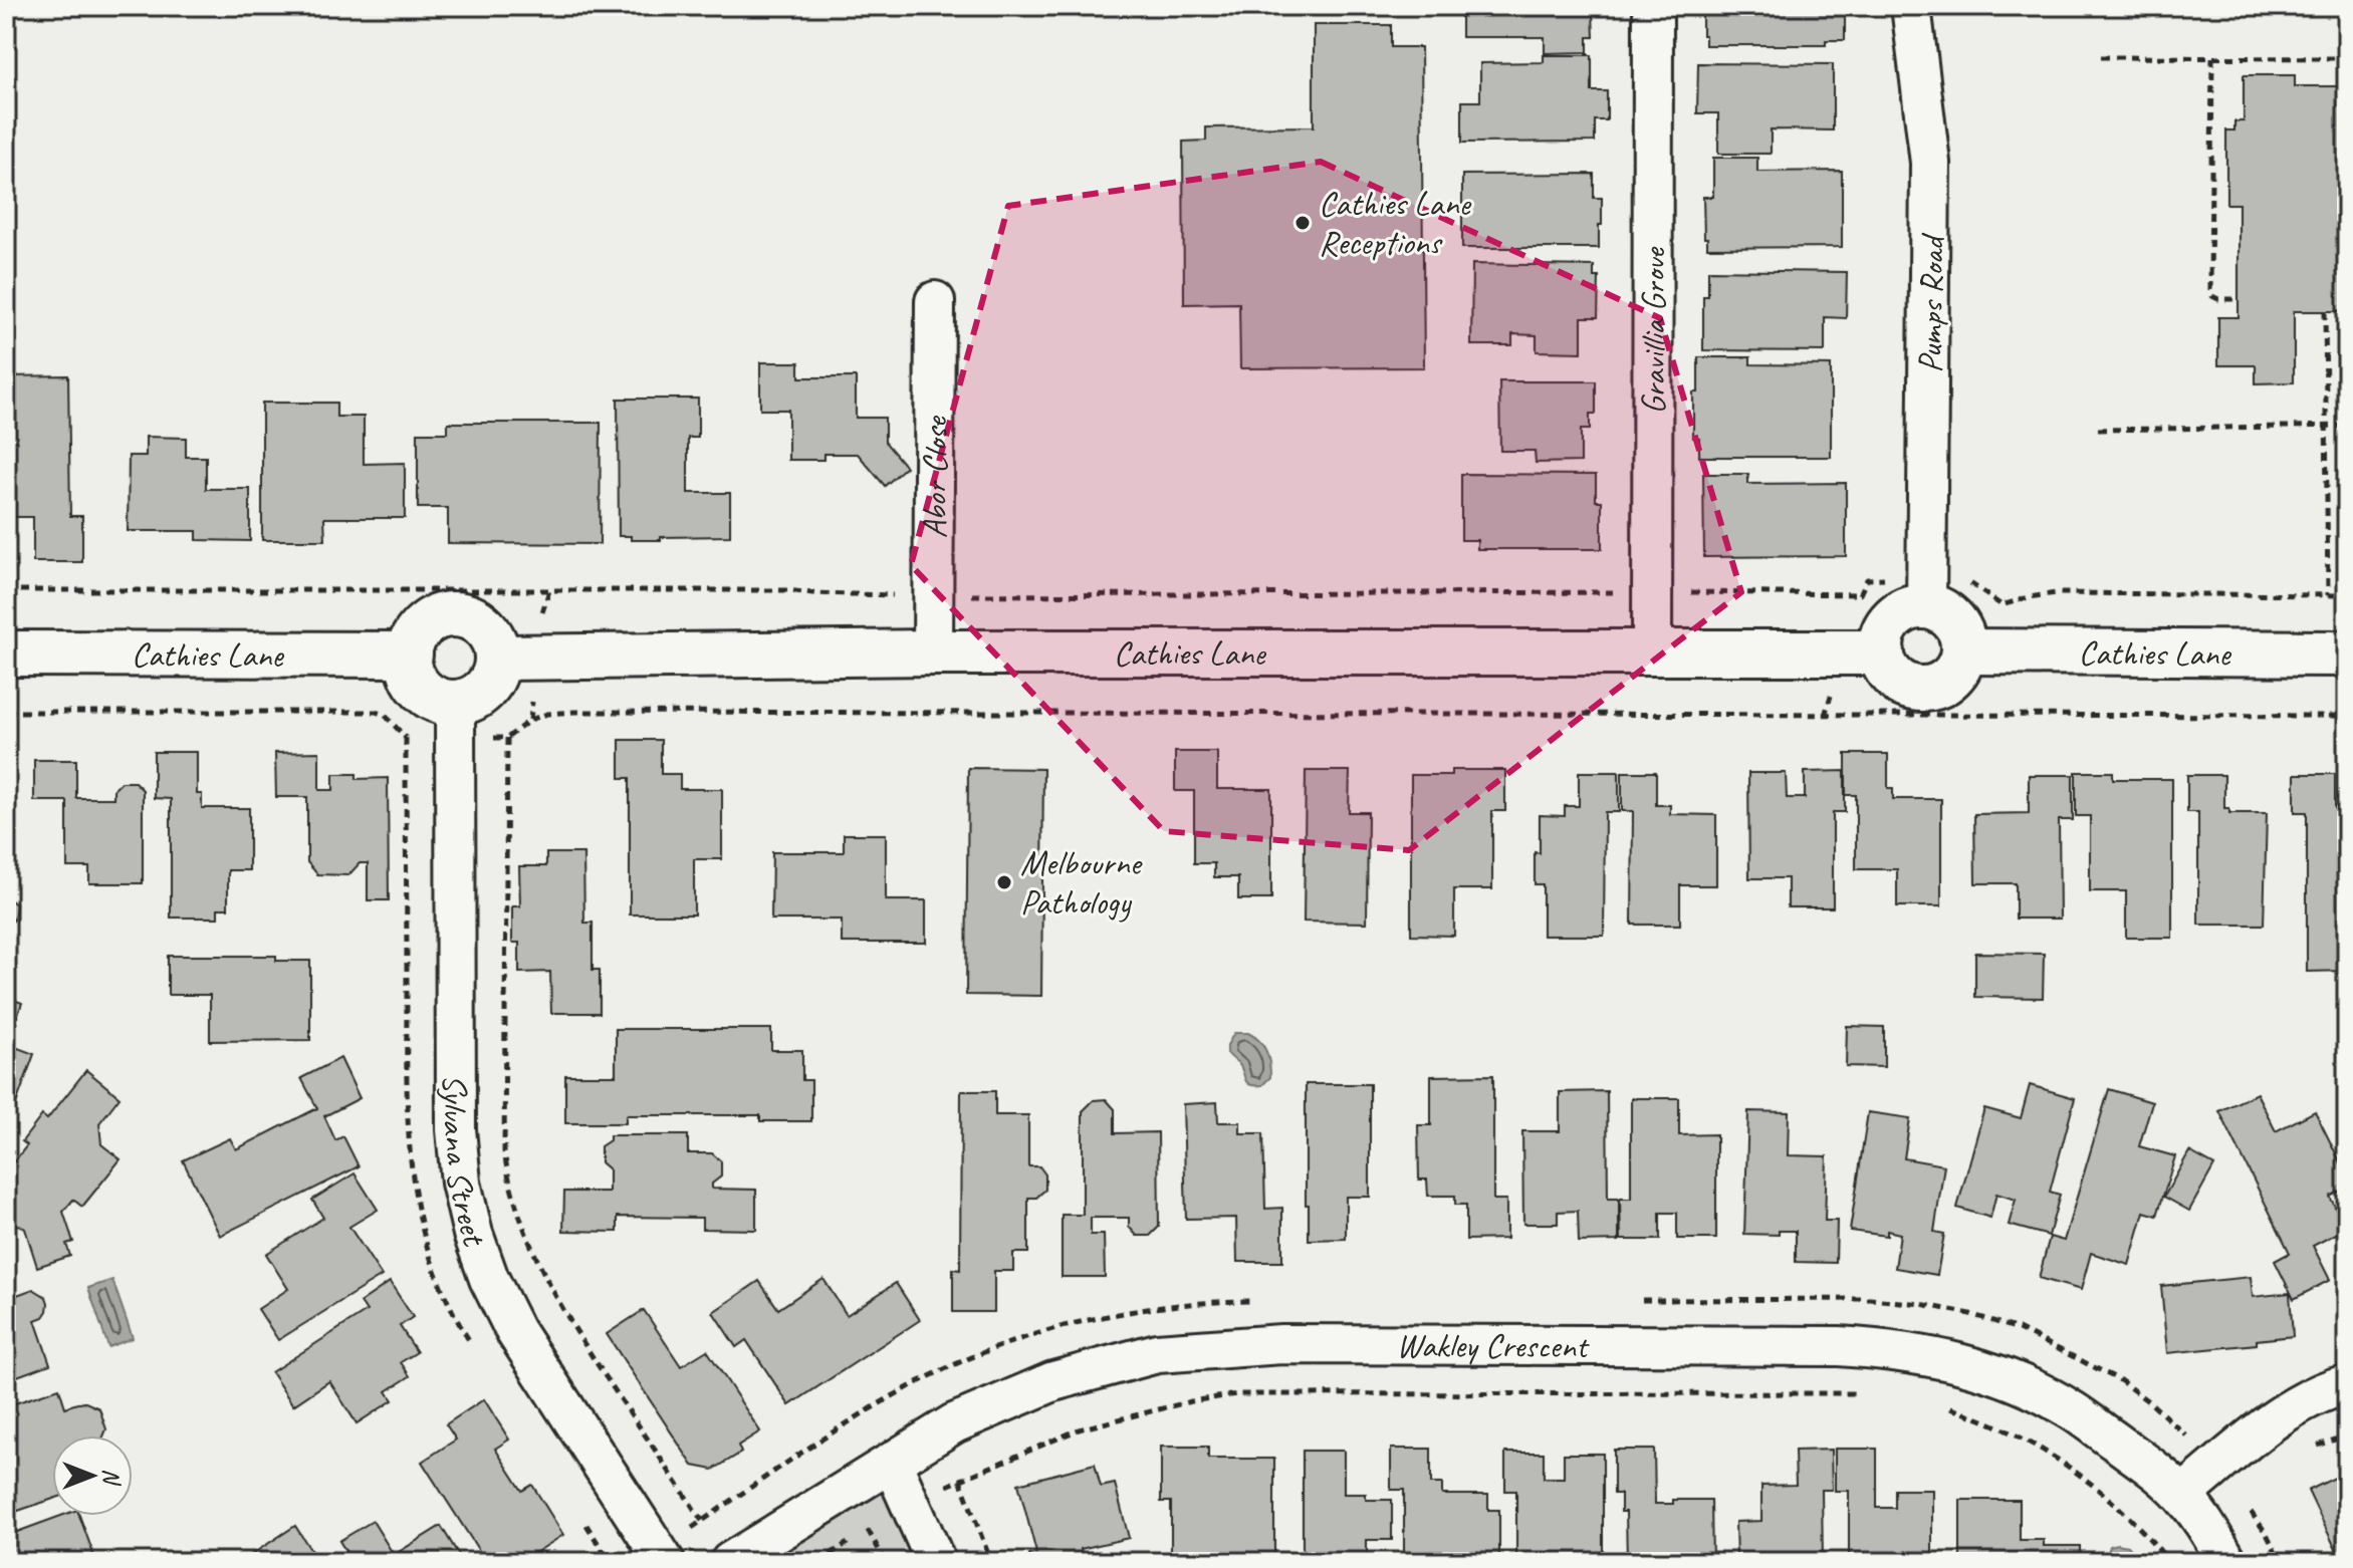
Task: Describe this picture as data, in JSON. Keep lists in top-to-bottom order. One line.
{"streets":{"street":["Pumps Road","Gravillia Grove","Abor Close","Cathies Lane","Sylvana Street","Wakley Crescent"]},"crossings":[["Pumps Road","Cathies Lane"],["Gravillia Grove","Cathies Lane"],["Abor Close","Cathies Lane"],["Cathies Lane","Sylvana Street"]],"places":["Cathies Lane Receptions","Melbourne Pathology"],"north":"right"}
